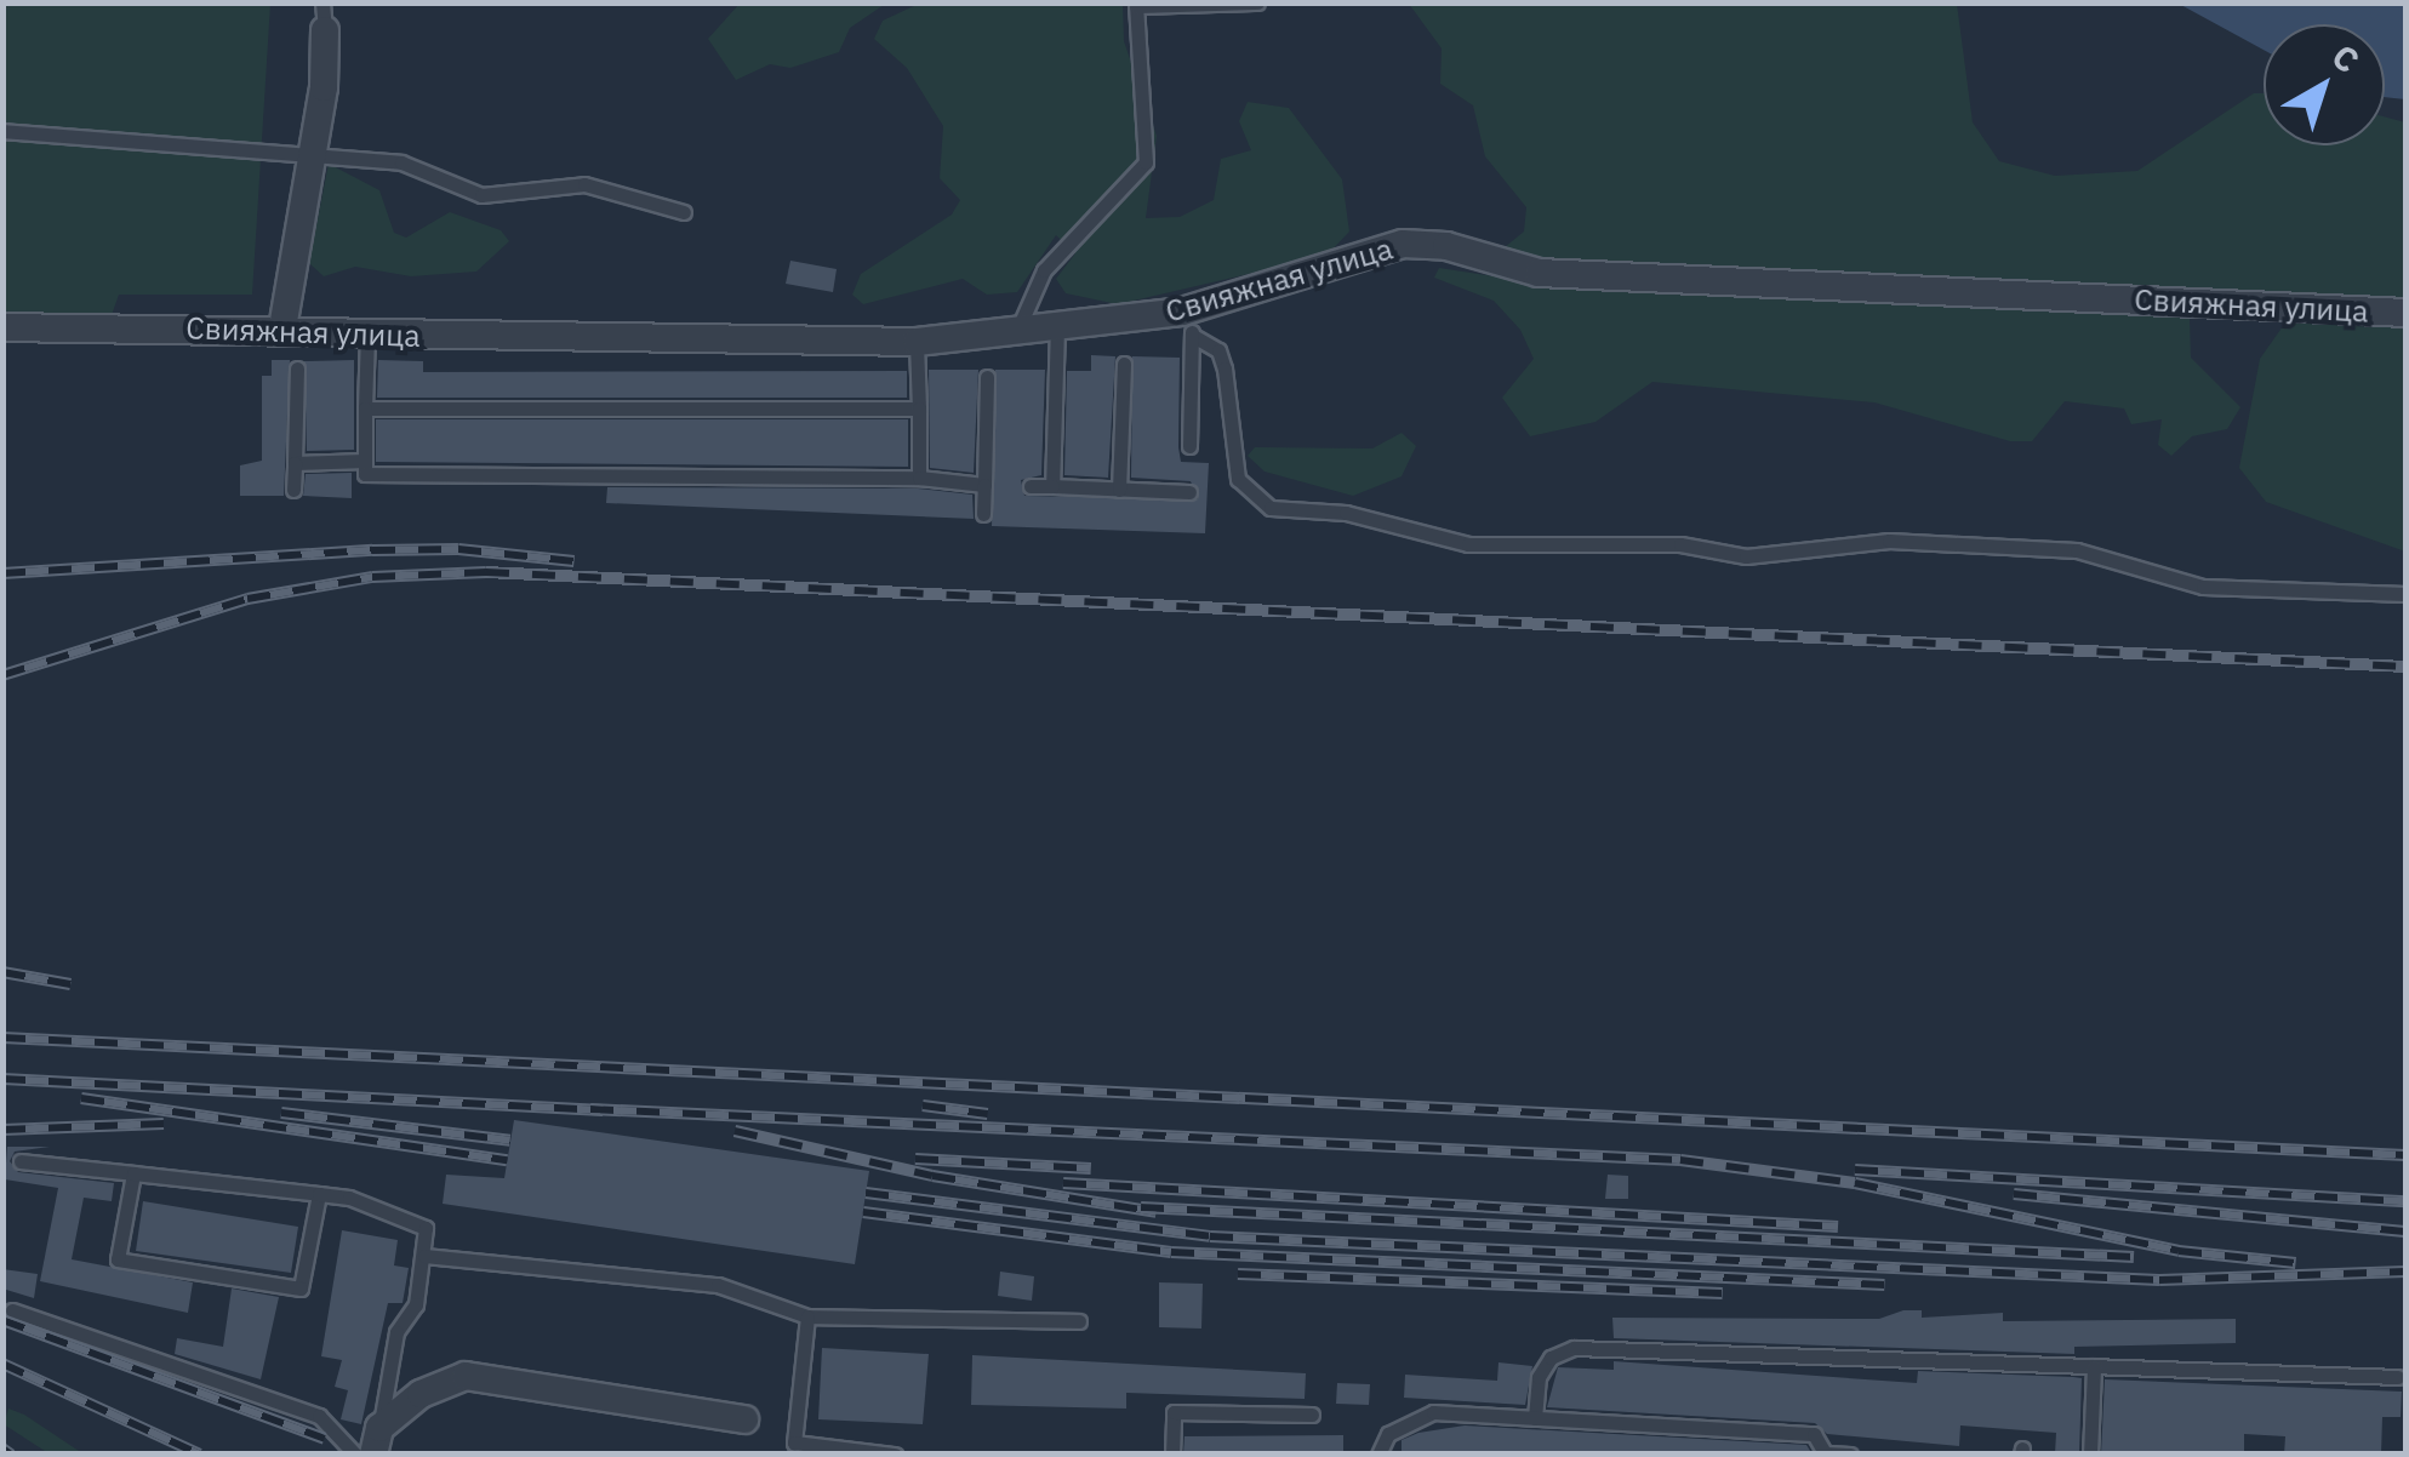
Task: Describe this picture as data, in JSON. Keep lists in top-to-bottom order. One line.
{"streets":{"street":["Свияжная улица"]},"north":"top right"}
